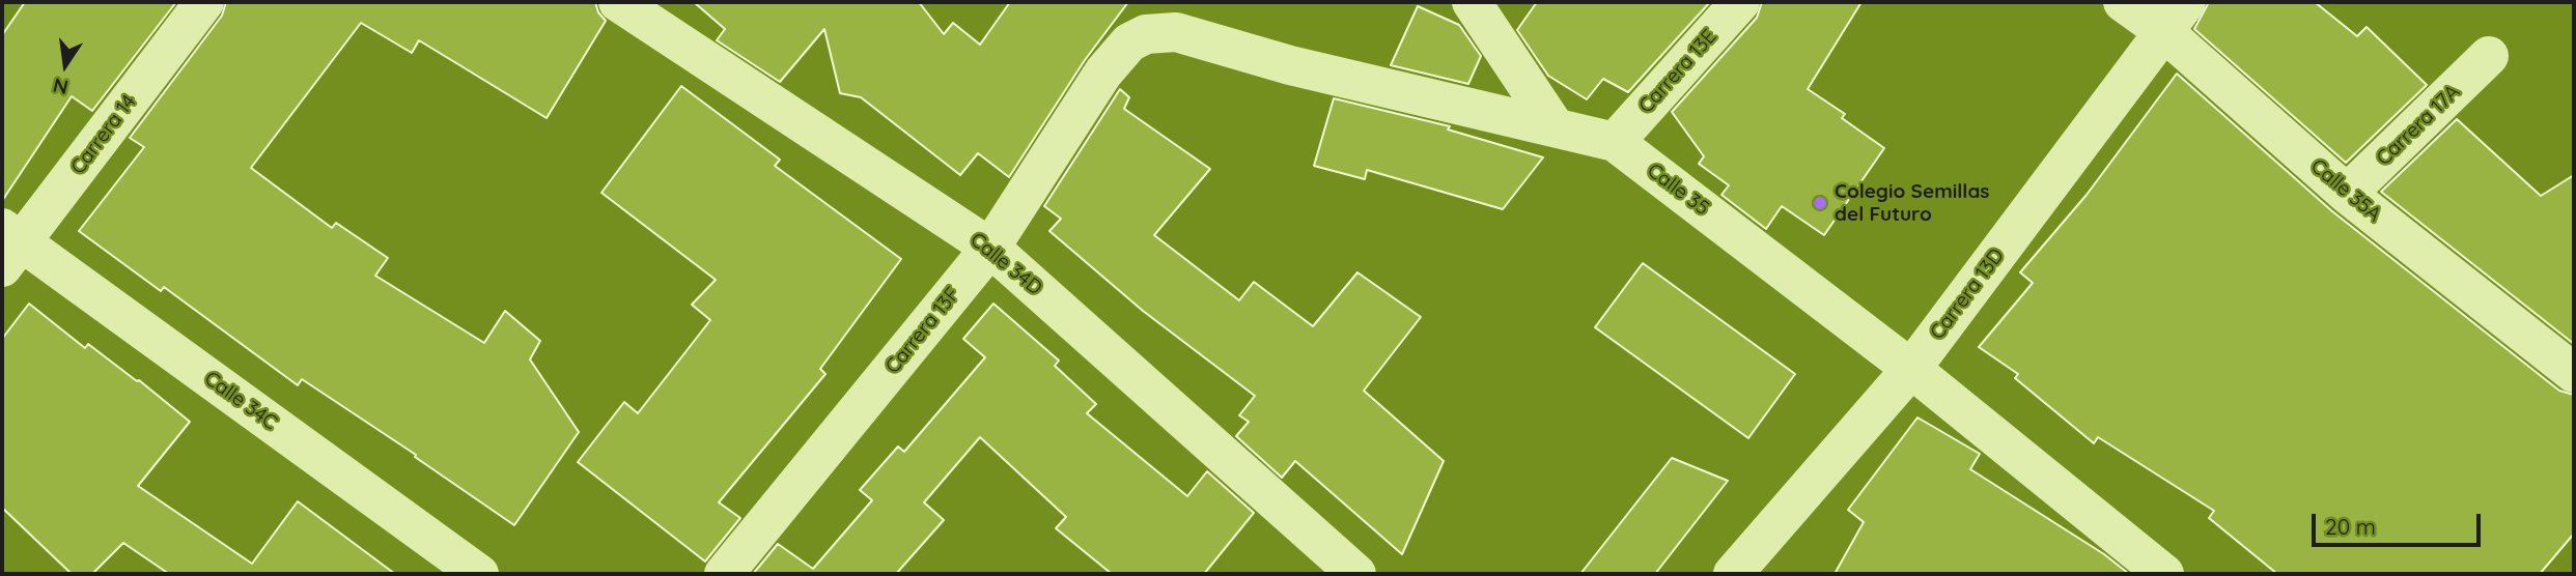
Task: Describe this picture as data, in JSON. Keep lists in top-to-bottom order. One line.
{"streets":{"street":["Carrera 13E","Carrera 17A","Carrera 14","Calle 35","Calle 35A","Calle 34D","Carrera 13D","Carrera 13F","Calle 34C"]},"crossings":[["Carrera 13E","Calle 35"],["Carrera 17A","Calle 35A"],["Carrera 14","Calle 34C"],["Calle 35","Carrera 13D"],["Calle 35","Carrera 13F"],["Calle 35A","Carrera 13D"],["Calle 34D","Carrera 13F"]],"places":["Colegio Semillas del Futuro"],"scale_bar":"20 m","north":"bottom"}
